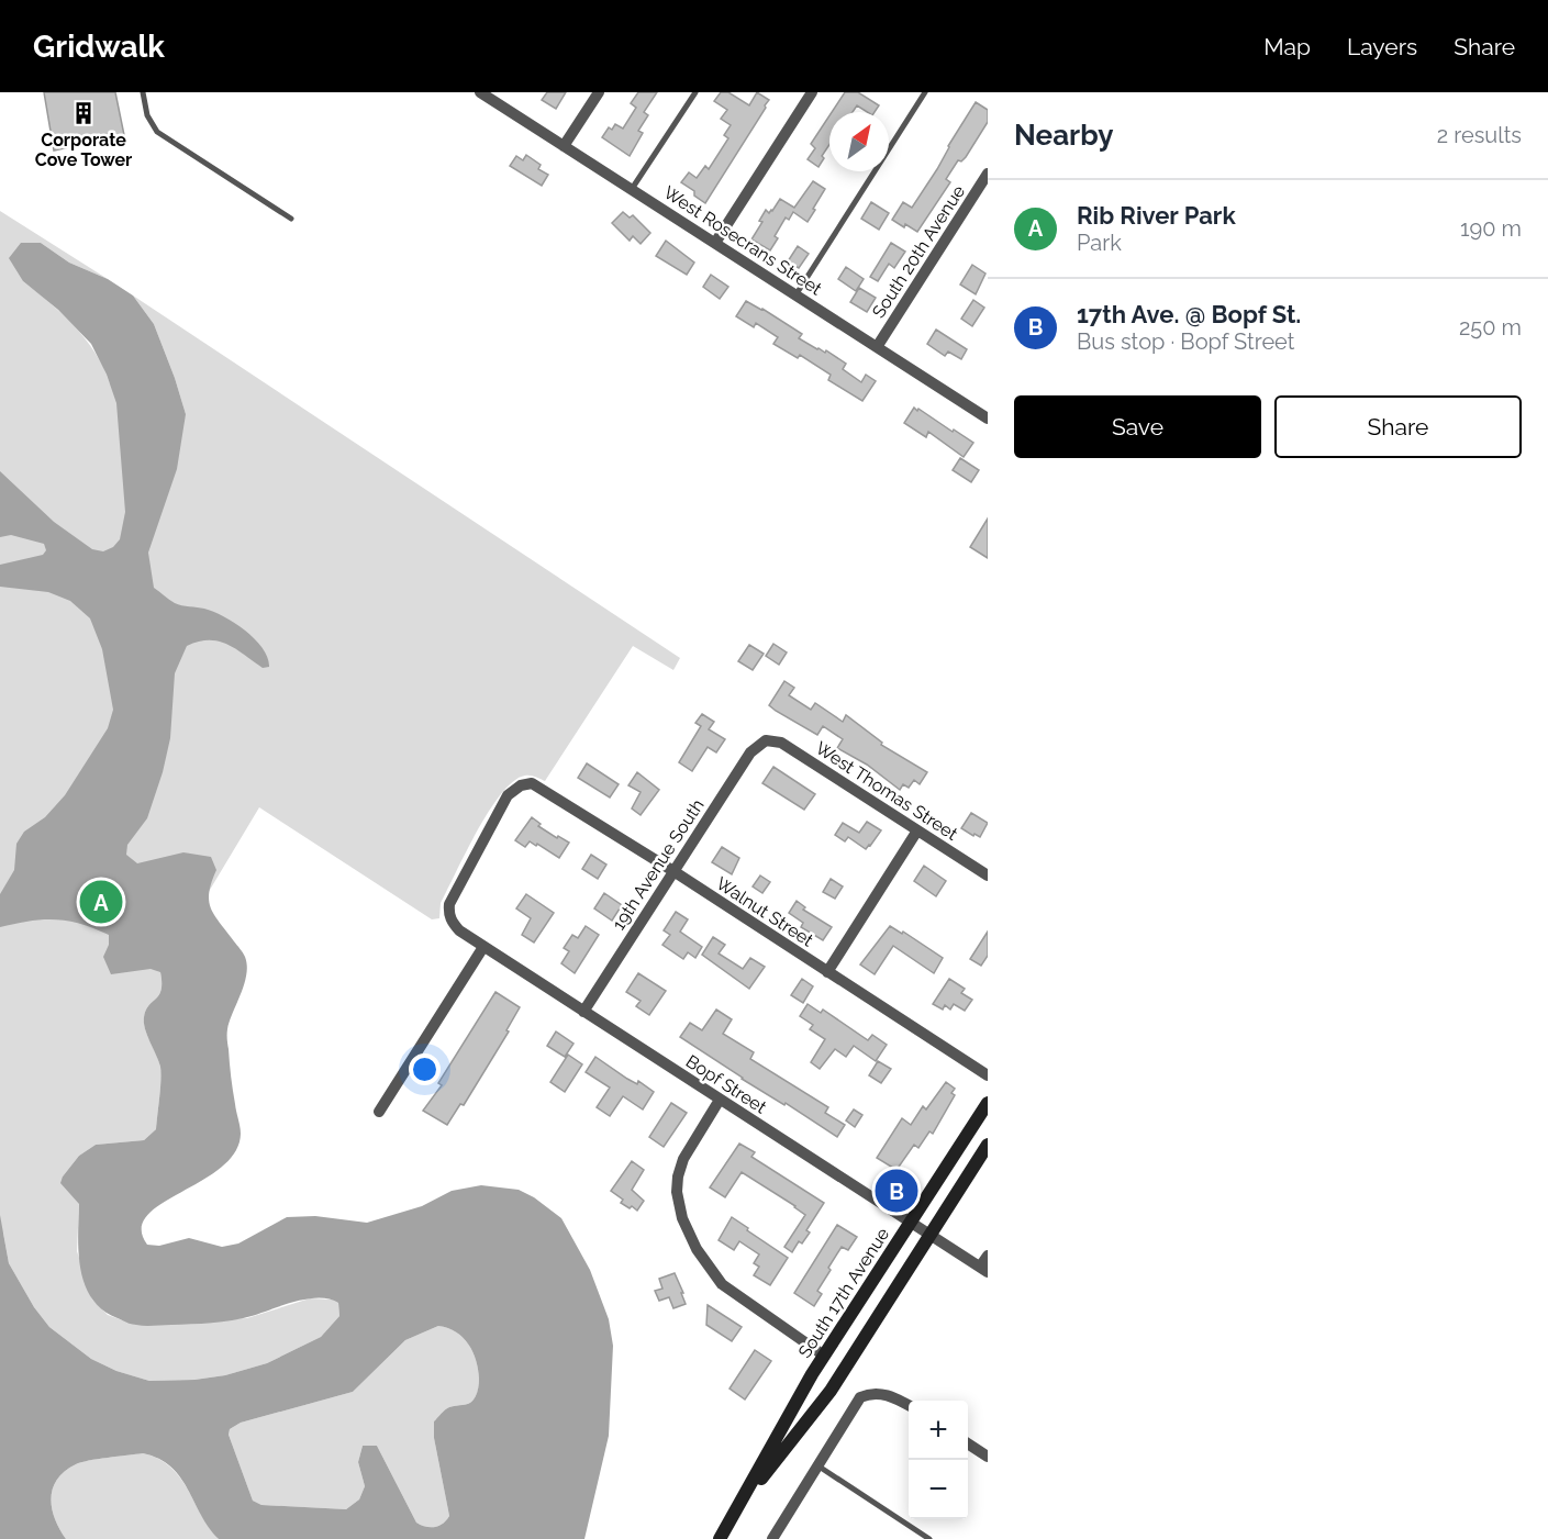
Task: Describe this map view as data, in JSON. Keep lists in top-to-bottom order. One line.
{"streets":{"main road":["South 17th Avenue"],"street":["West Rosecrans Street","South 20th Avenue","West Thomas Street","19th Avenue South","Walnut Street","Bopf Street"]},"crossings":[["West Rosecrans Street","South 20th Avenue"],["West Thomas Street","19th Avenue South"],["19th Avenue South","Walnut Street"],["19th Avenue South","Bopf Street"],["Walnut Street","Bopf Street"],["Bopf Street","South 17th Avenue"]],"places":{"building":["Corporate Cove Tower"]},"north":"top right","page":{"header":"Gridwalk","nav":["Map","Layers","Share"],"heading":["Nearby","2 results"],"list":[{"mark":"A","name":"Rib River Park","note":"Park","value":"190 m"},{"mark":"B","name":"17th Ave. @ Bopf St.","note":"Bus stop · Bopf Street","value":"250 m"}],"buttons":["Save","Share"],"pins":["A","B"],"map_buttons":["+","−"]}}
